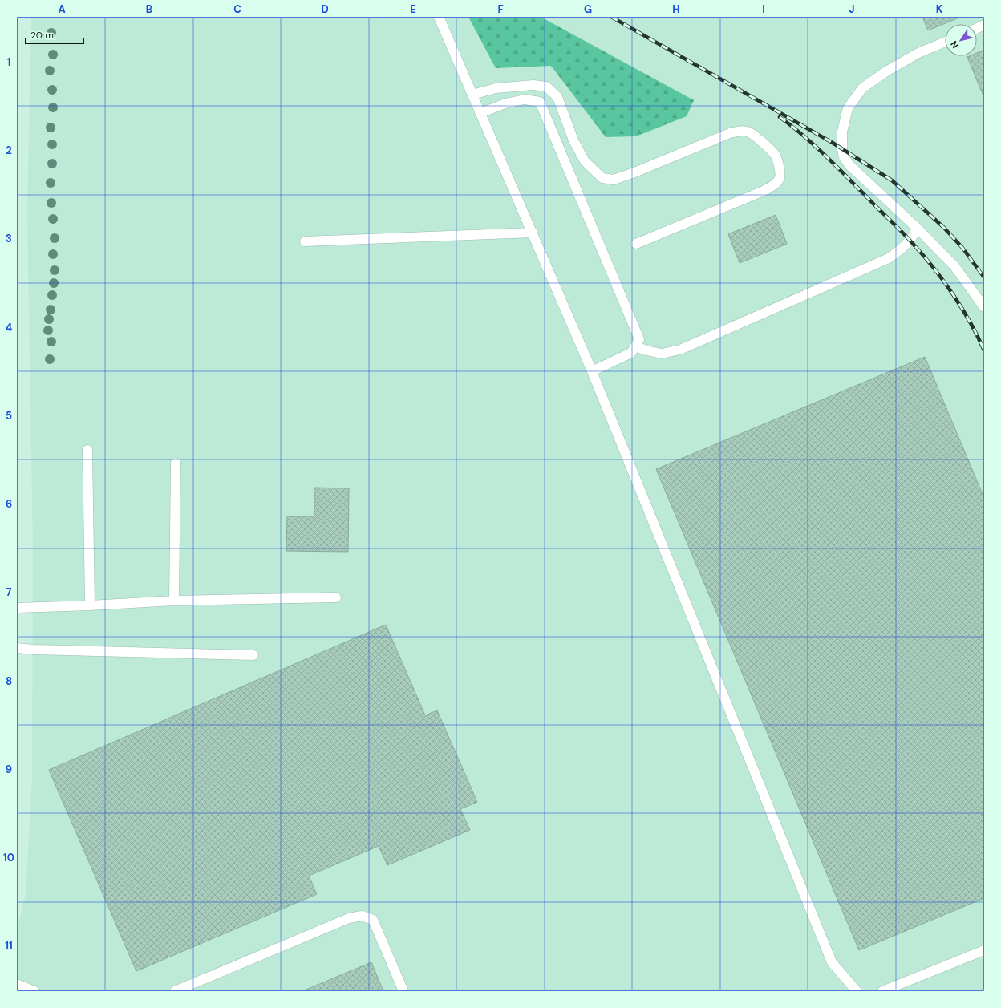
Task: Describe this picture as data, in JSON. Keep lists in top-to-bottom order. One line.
{"scale_bar":"20 m","north":"bottom left","grid":{"columns":["A","B","C","D","E","F","G","H","I","J","K"],"rows":["1","2","3","4","5","6","7","8","9","10","11"]}}
